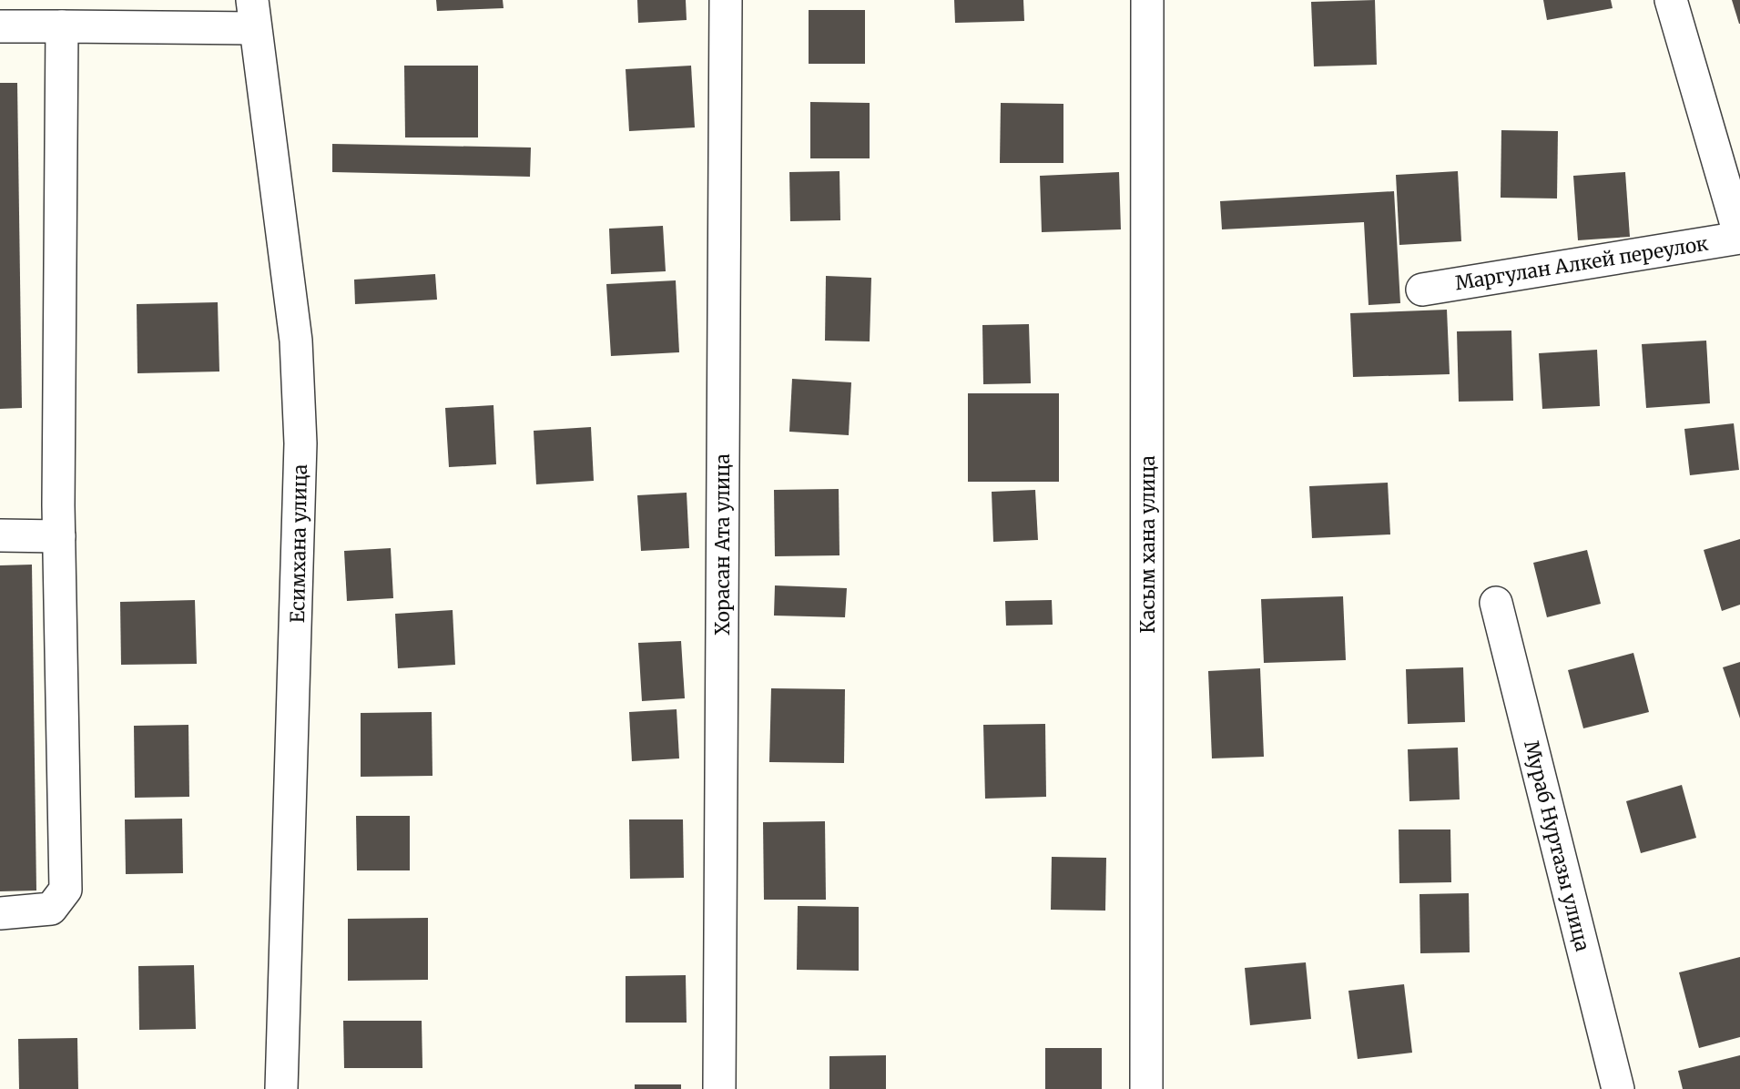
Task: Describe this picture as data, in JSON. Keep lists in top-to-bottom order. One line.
{"streets":{"street":["Маргулан Алкей переулок","Есимхана улица","Хорасан Ата улица","Касым хана улица","Мураб Нуртазы улица"]}}
